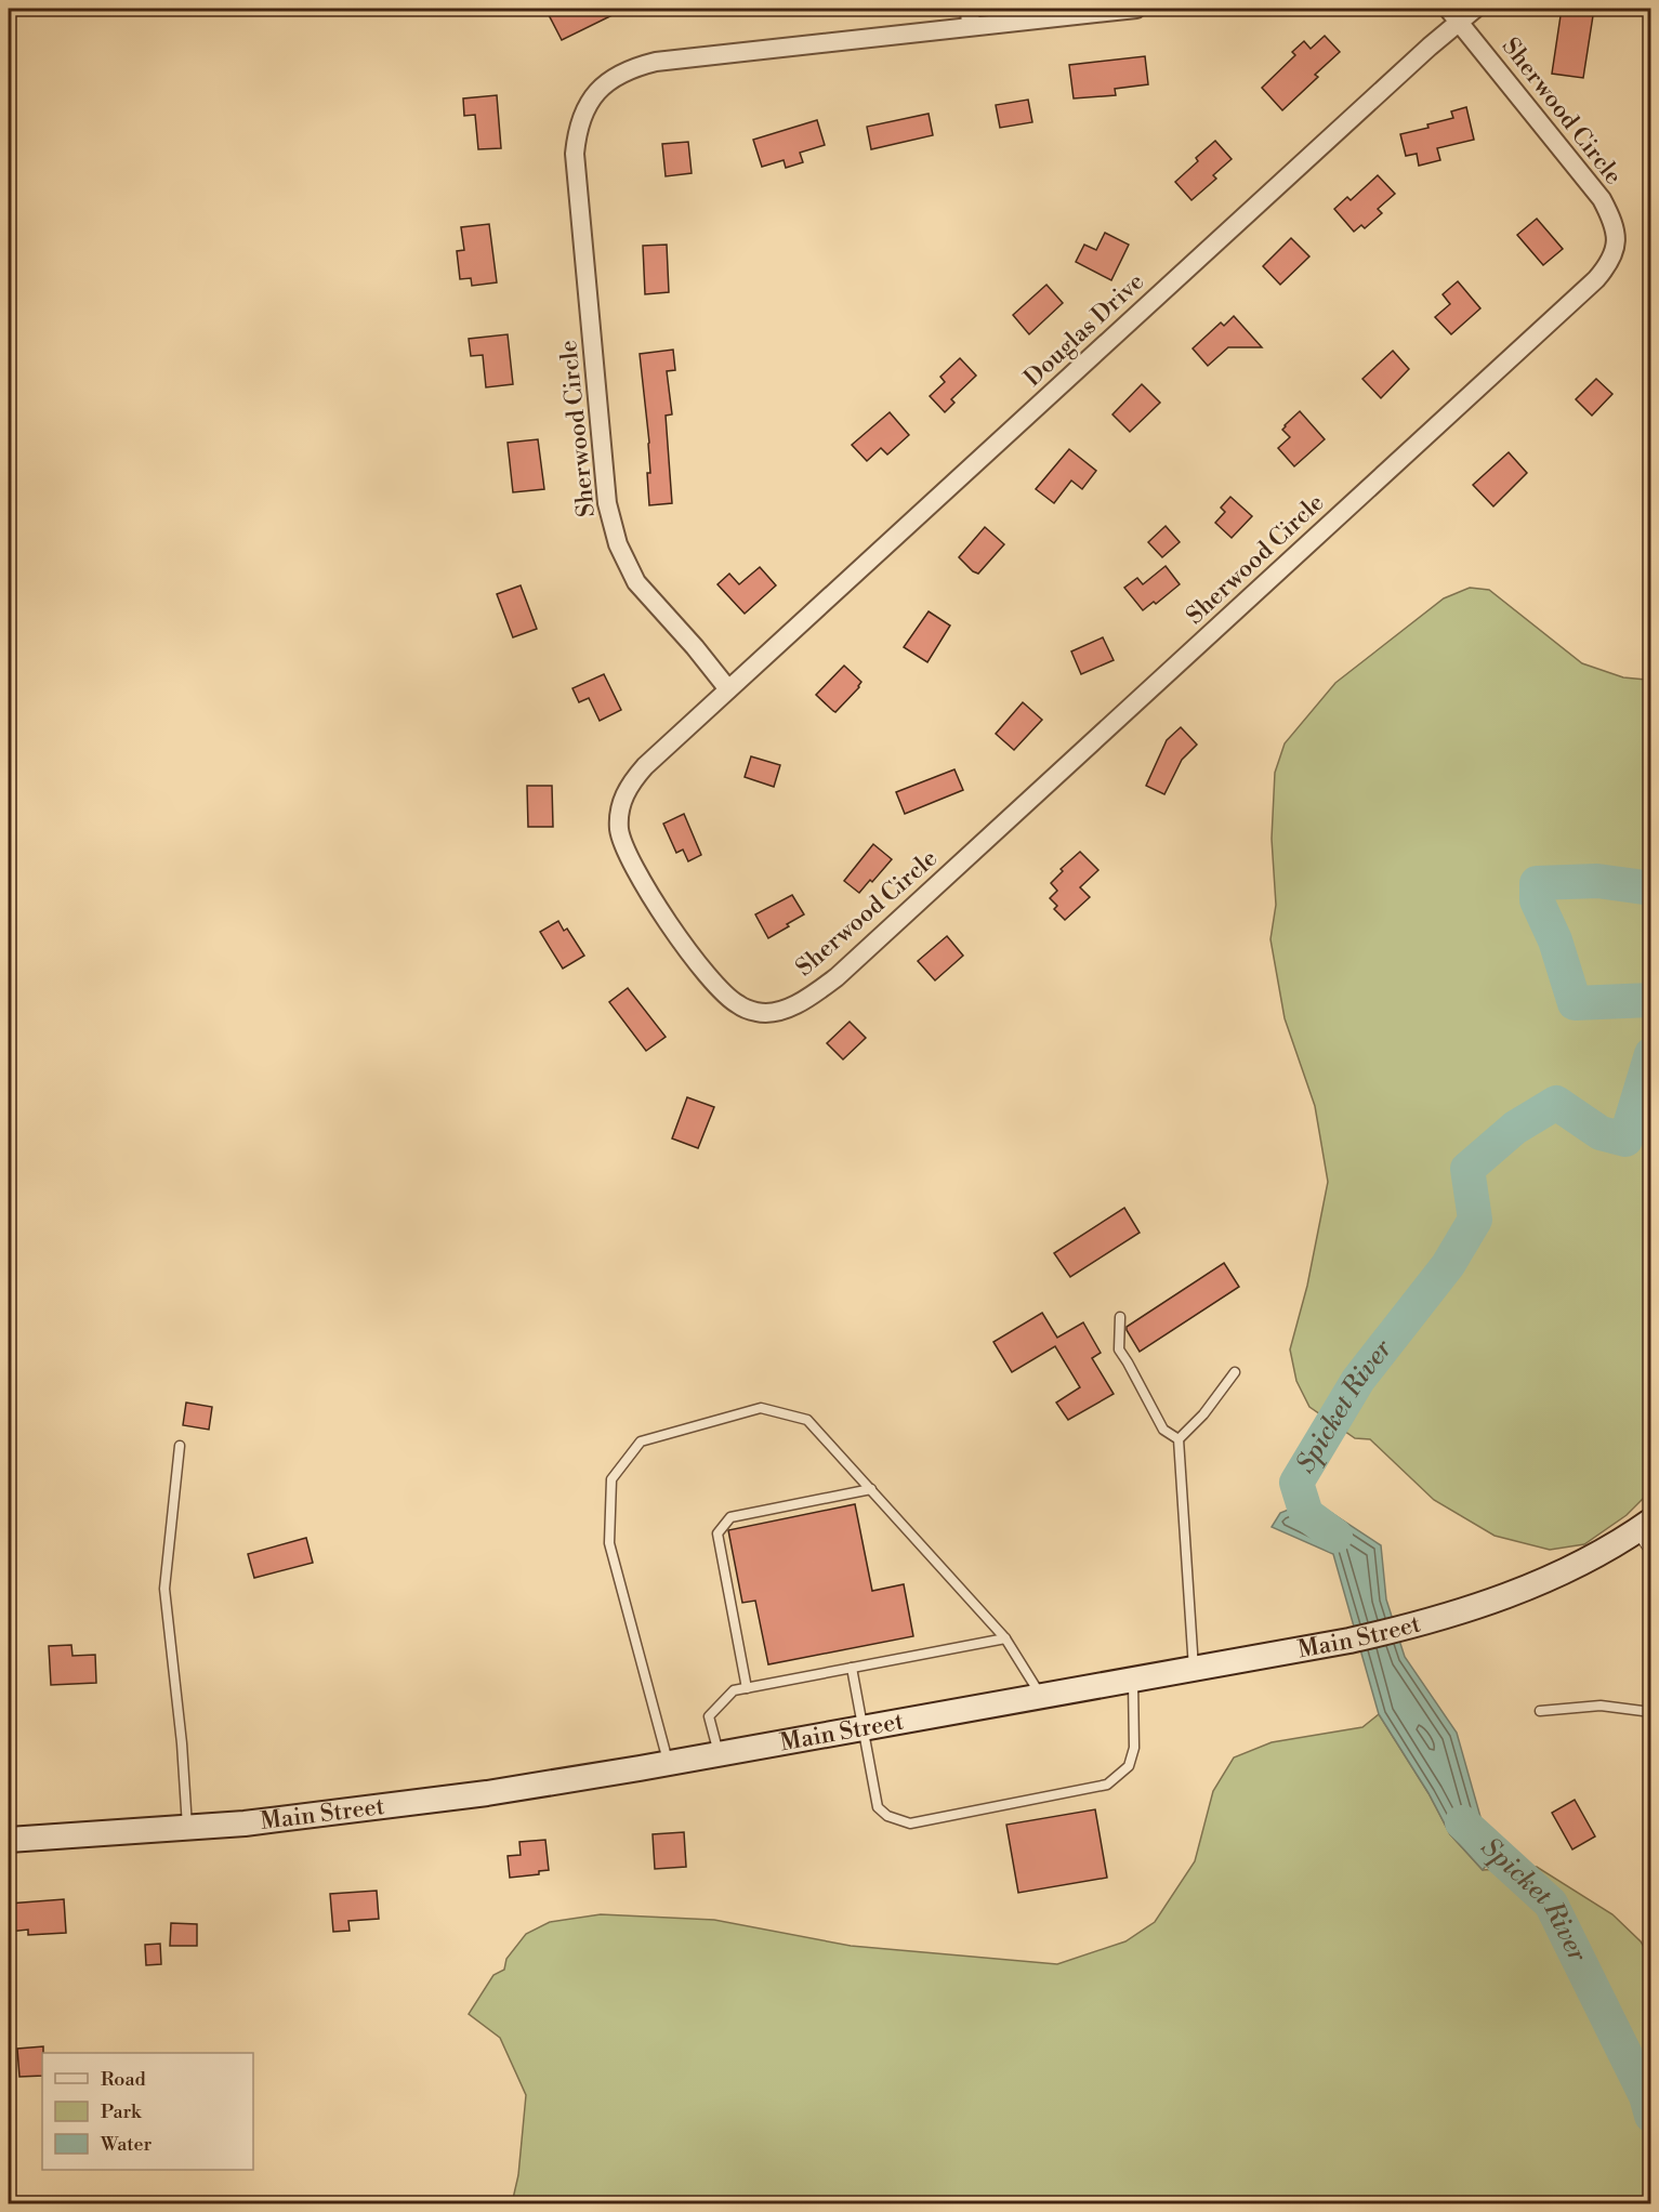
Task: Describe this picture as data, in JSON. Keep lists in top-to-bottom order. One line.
{"streets":{"main road":["Main Street"],"street":["Sherwood Circle","Douglas Drive"]},"crossings":[["Sherwood Circle","Douglas Drive"]],"water":["Spicket River"],"legend":["Road","Park","Water"]}
